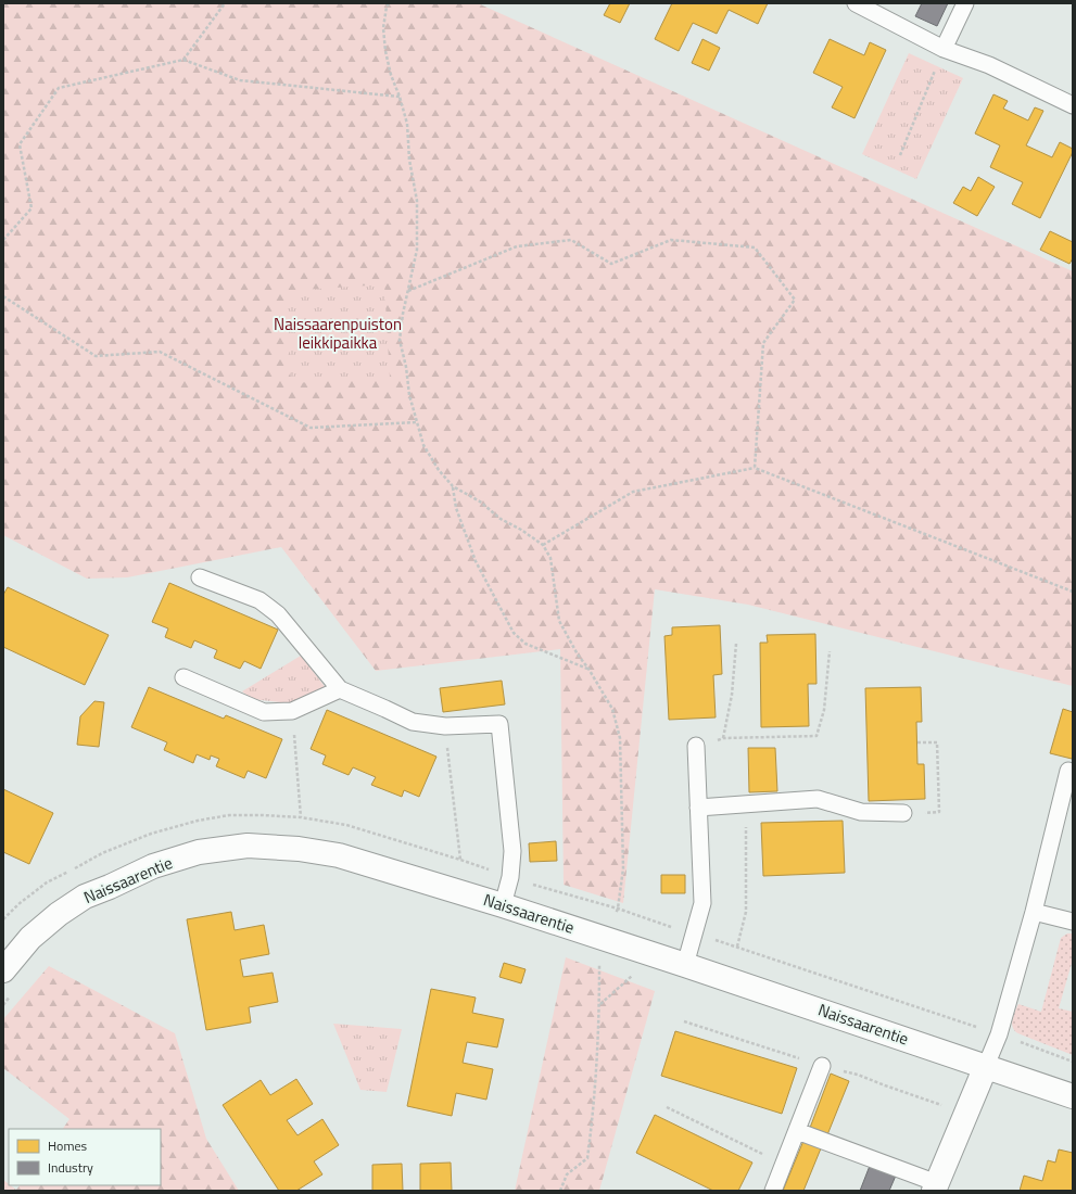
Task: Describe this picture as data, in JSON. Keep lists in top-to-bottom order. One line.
{"streets":{"street":["Naissaarentie"]},"parks":["Naissaarenpuiston leikkipaikka"],"legend":["Homes","Industry"]}
